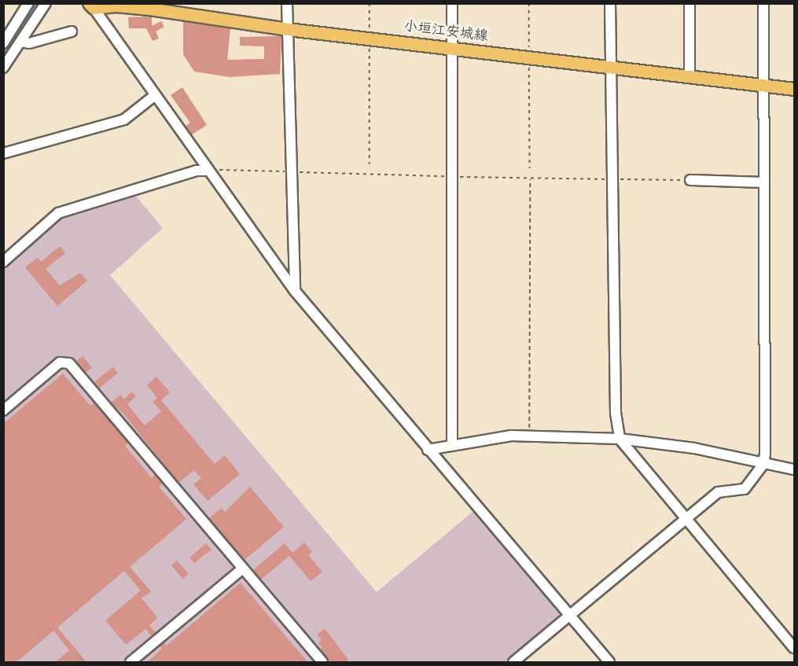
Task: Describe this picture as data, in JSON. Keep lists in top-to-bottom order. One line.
{"streets":{"main road":["小垣江安城線"]}}
